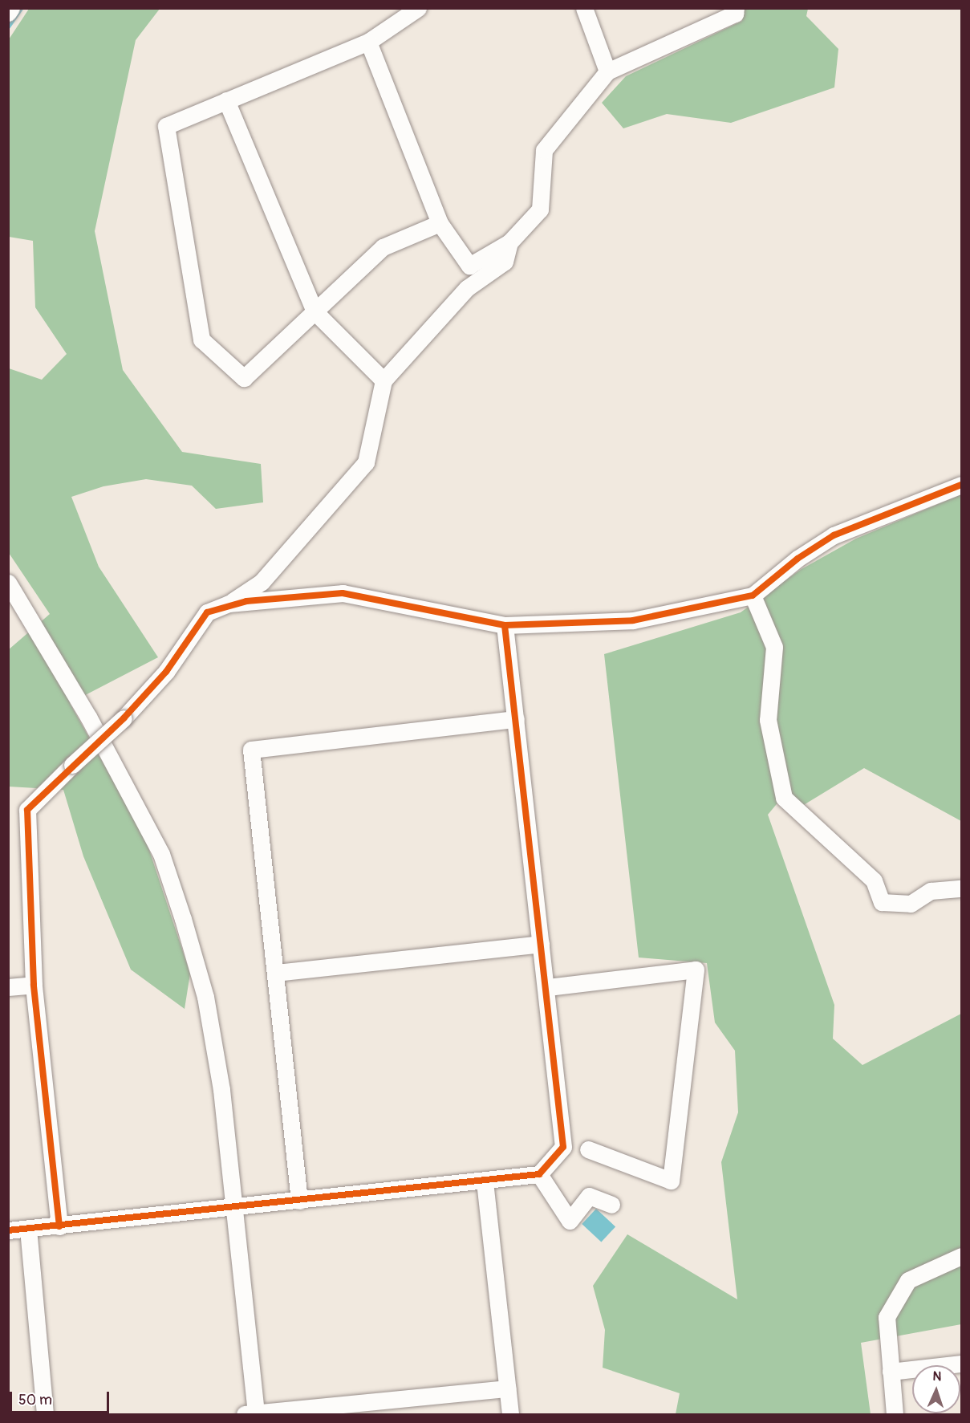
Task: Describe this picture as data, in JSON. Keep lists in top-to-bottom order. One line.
{"scale_bar":"50 m","north":"top"}
